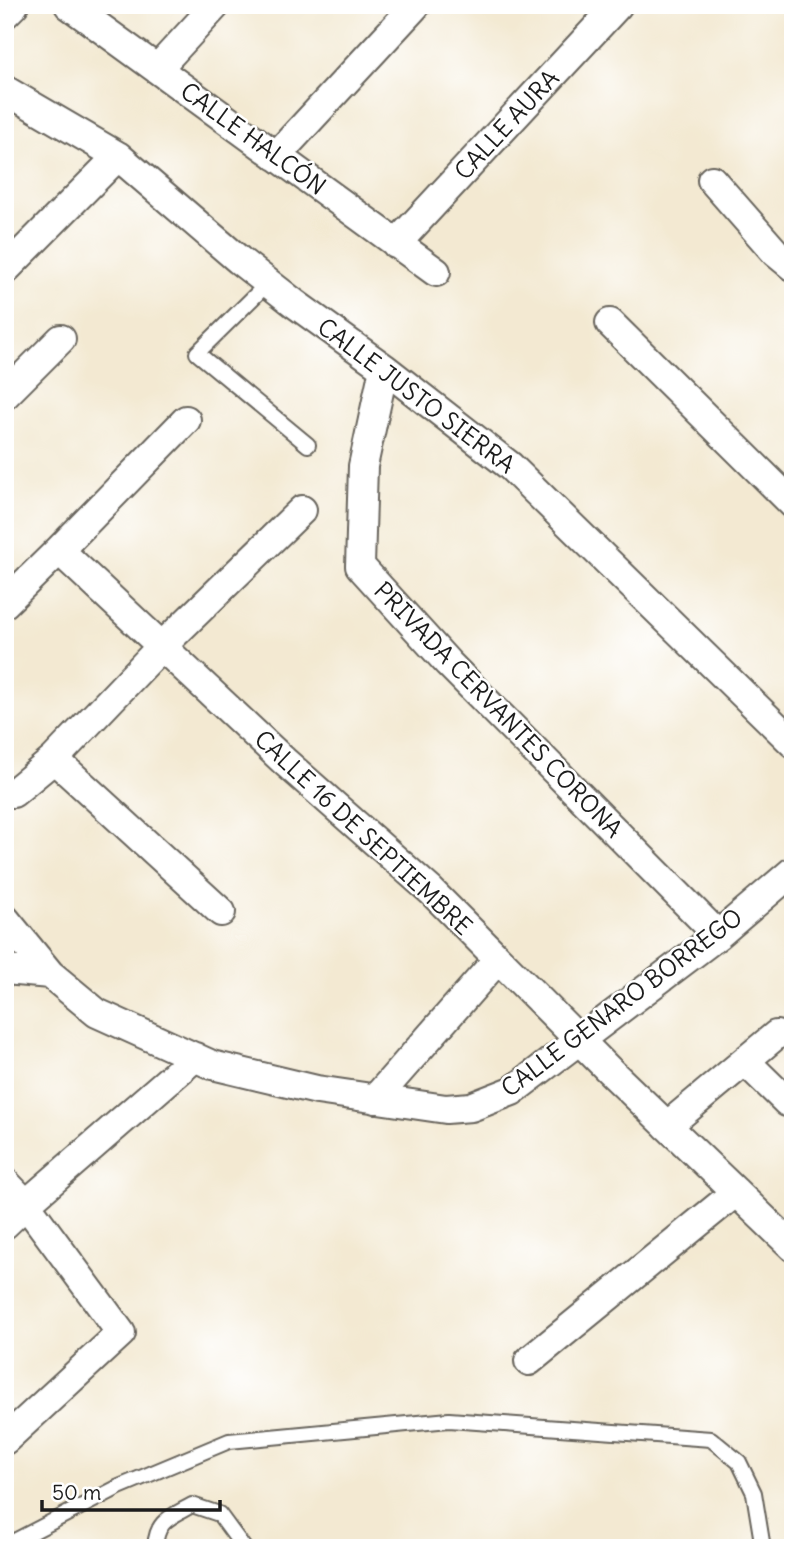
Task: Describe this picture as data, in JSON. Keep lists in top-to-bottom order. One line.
{"streets":{"street":["CALLE AURA","CALLE HALCÓN","CALLE JUSTO SIERRA","PRIVADA CERVANTES CORONA","CALLE 16 DE SEPTIEMBRE","CALLE GENARO BORREGO"]},"crossings":[["CALLE AURA","CALLE HALCÓN"],["CALLE JUSTO SIERRA","PRIVADA CERVANTES CORONA"],["PRIVADA CERVANTES CORONA","CALLE GENARO BORREGO"],["CALLE 16 DE SEPTIEMBRE","CALLE GENARO BORREGO"]],"scale_bar":"50 m"}
